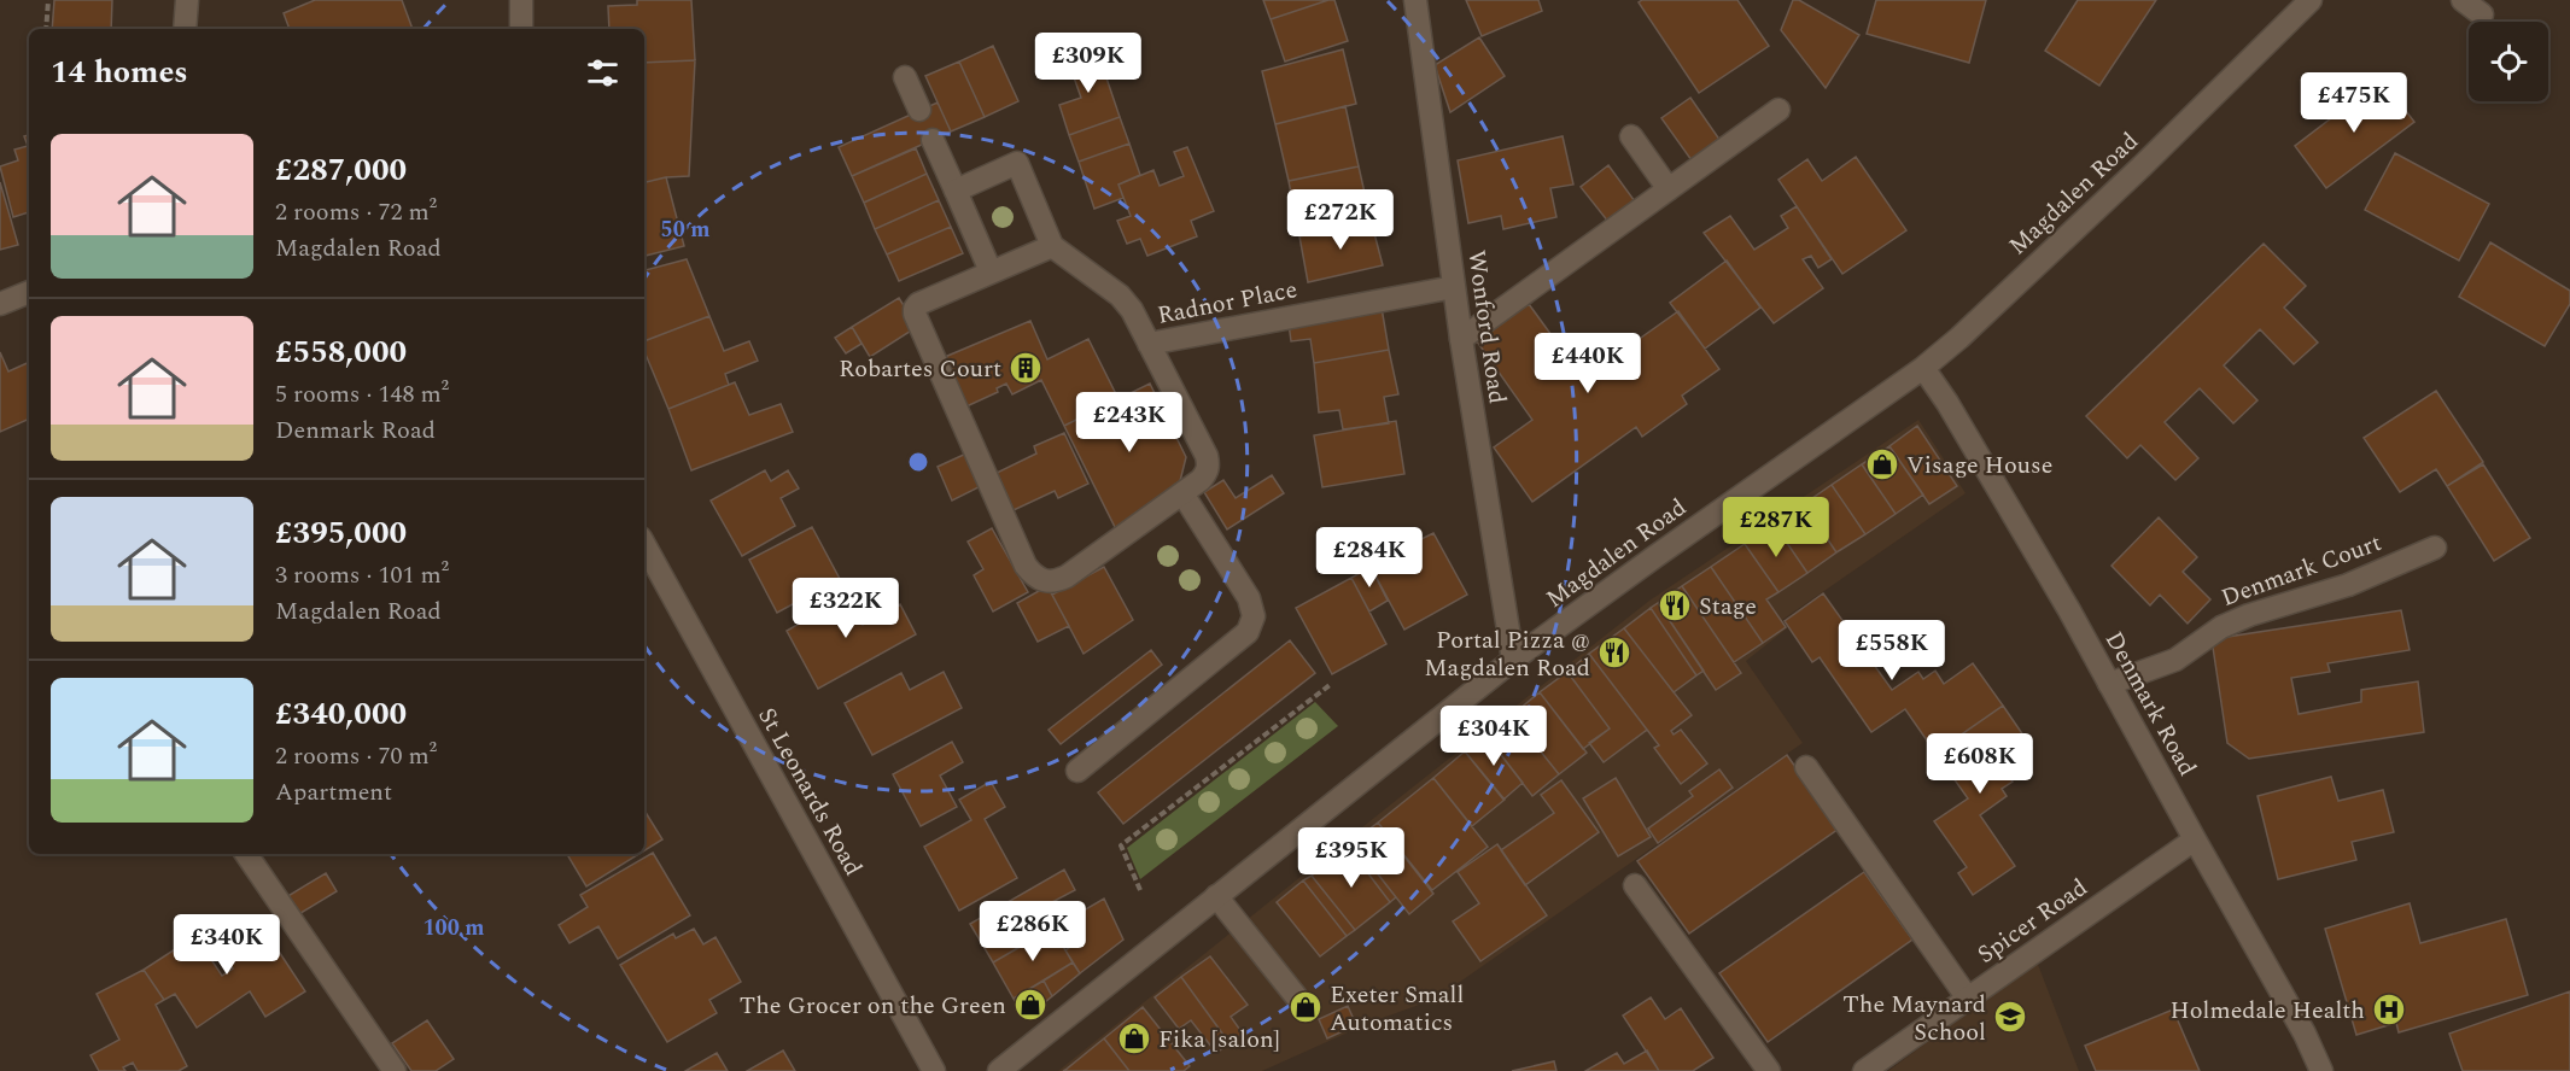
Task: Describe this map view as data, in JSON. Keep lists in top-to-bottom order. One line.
{"streets":{"street":["Magdalen Road","Radnor Place","Wonford Road","Denmark Court","Denmark Road","St Leonards Road","Spicer Road"]},"crossings":[["Magdalen Road","Wonford Road"],["Magdalen Road","Denmark Road"],["Radnor Place","Wonford Road"],["Denmark Court","Denmark Road"],["Denmark Road","Spicer Road"]],"places":{"building":["Robartes Court"],"shop":["Visage House","The Grocer on the Green","Exeter Small Automatics","Fika [salon]"],"restaurant":["Stage","Portal Pizza @ Magdalen Road"],"hospital":["Holmedale Health"],"school or university":["The Maynard School"]},"page":{"heading":"14 homes","price":["£309K","£475K","£272K","£440K","£243K","£287K","£284K","£322K","£558K","£304K","£608K","£395K","£286K","£340K"],"list":[{"name":"£287,000","note":"2 rooms · 72 m² · Magdalen Road"},{"name":"£558,000","note":"5 rooms · 148 m² · Denmark Road"},{"name":"£395,000","note":"3 rooms · 101 m² · Magdalen Road"},{"name":"£340,000","note":"2 rooms · 70 m² · Apartment"}]},"rings":["50 m","100 m"]}
